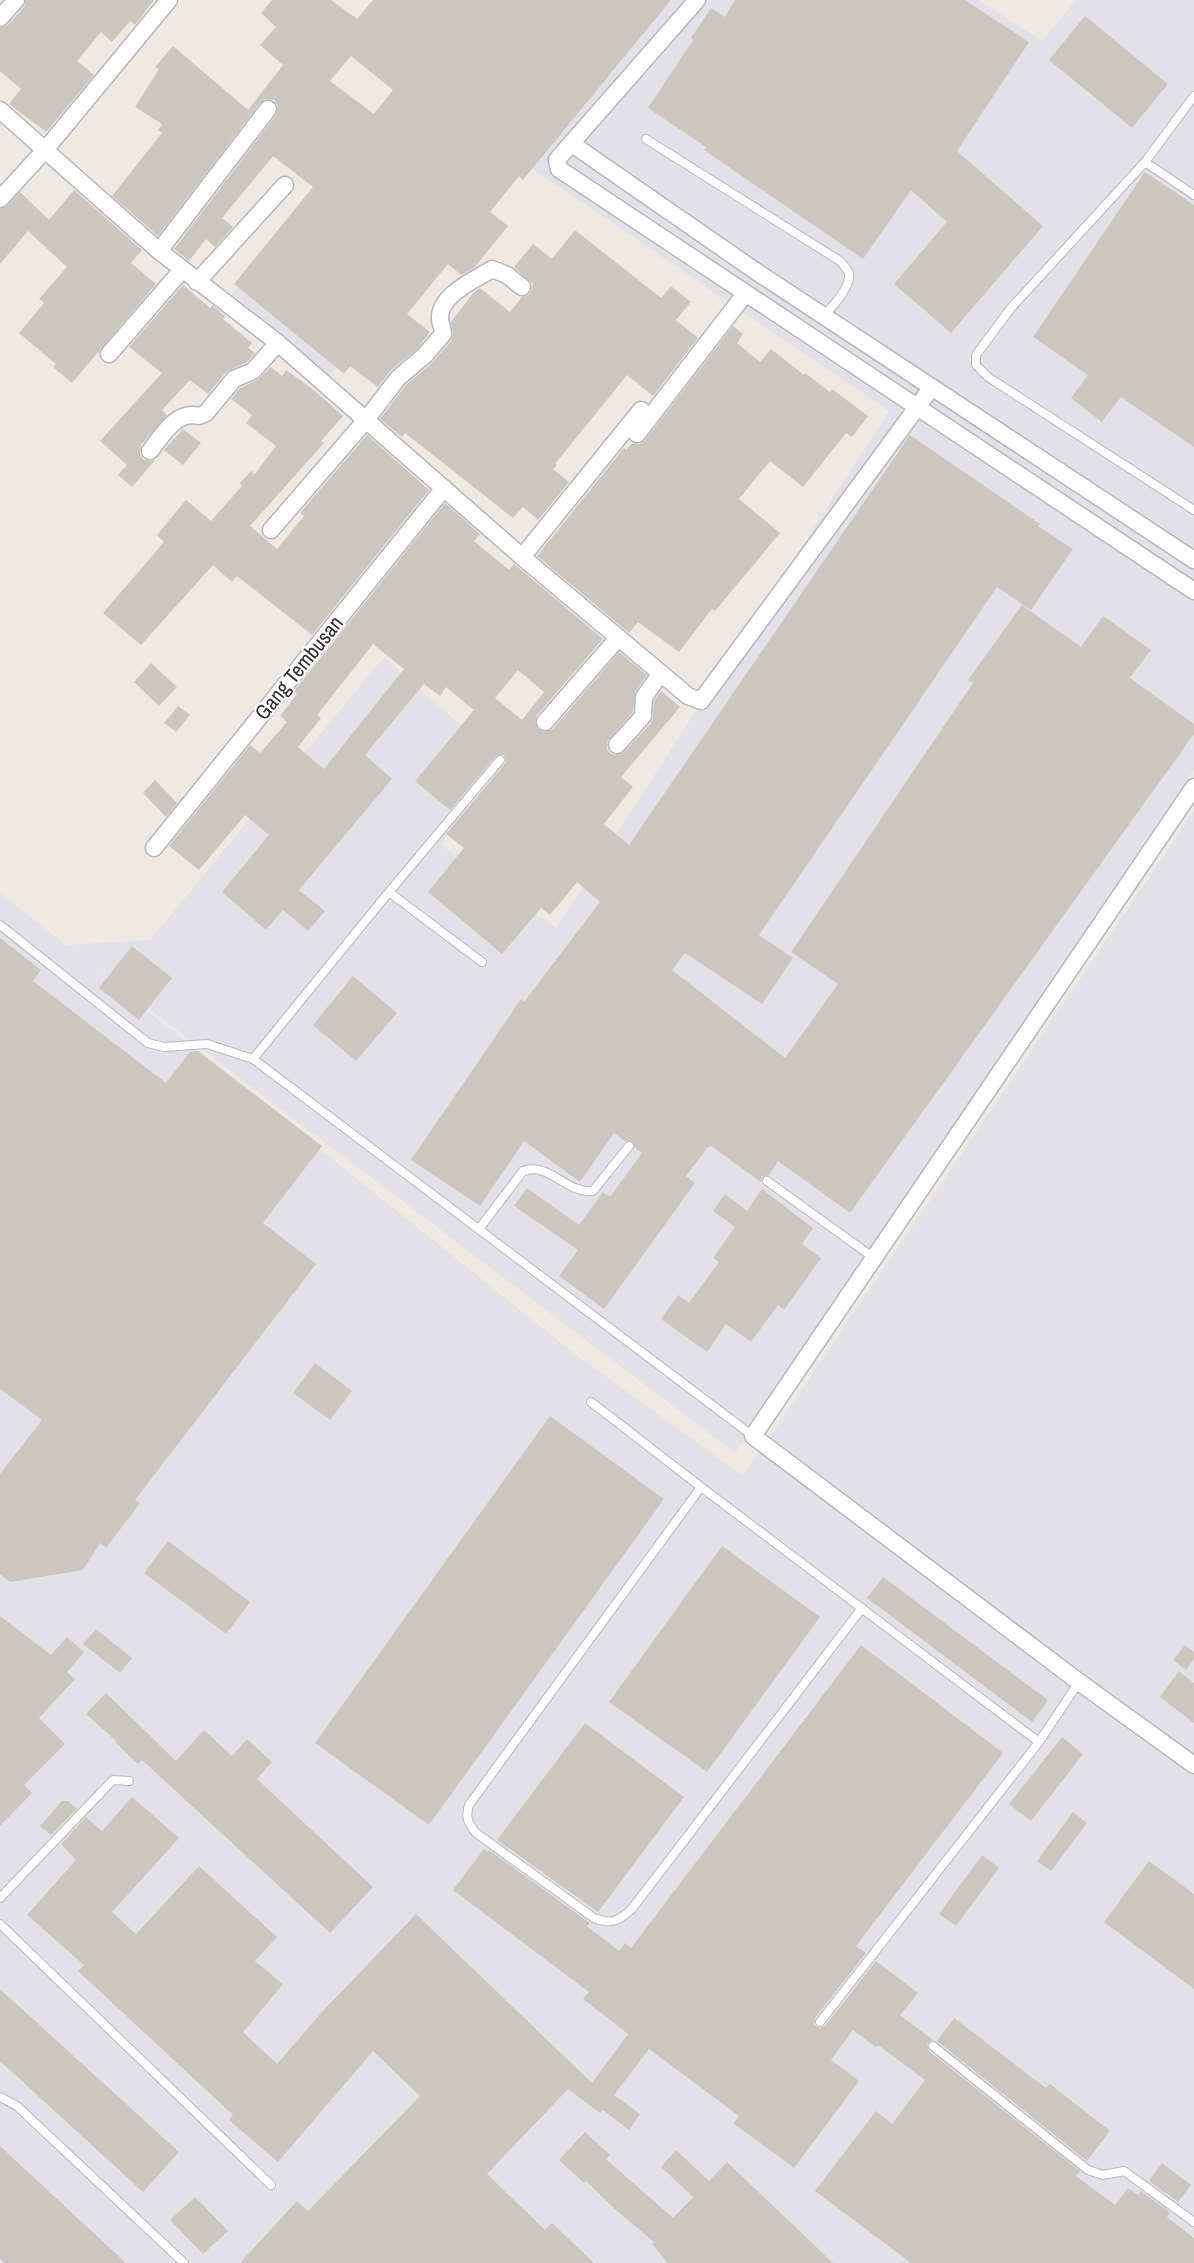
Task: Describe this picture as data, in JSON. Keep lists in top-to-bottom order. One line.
{"streets":{"street":["Gang Tembusan"]}}
